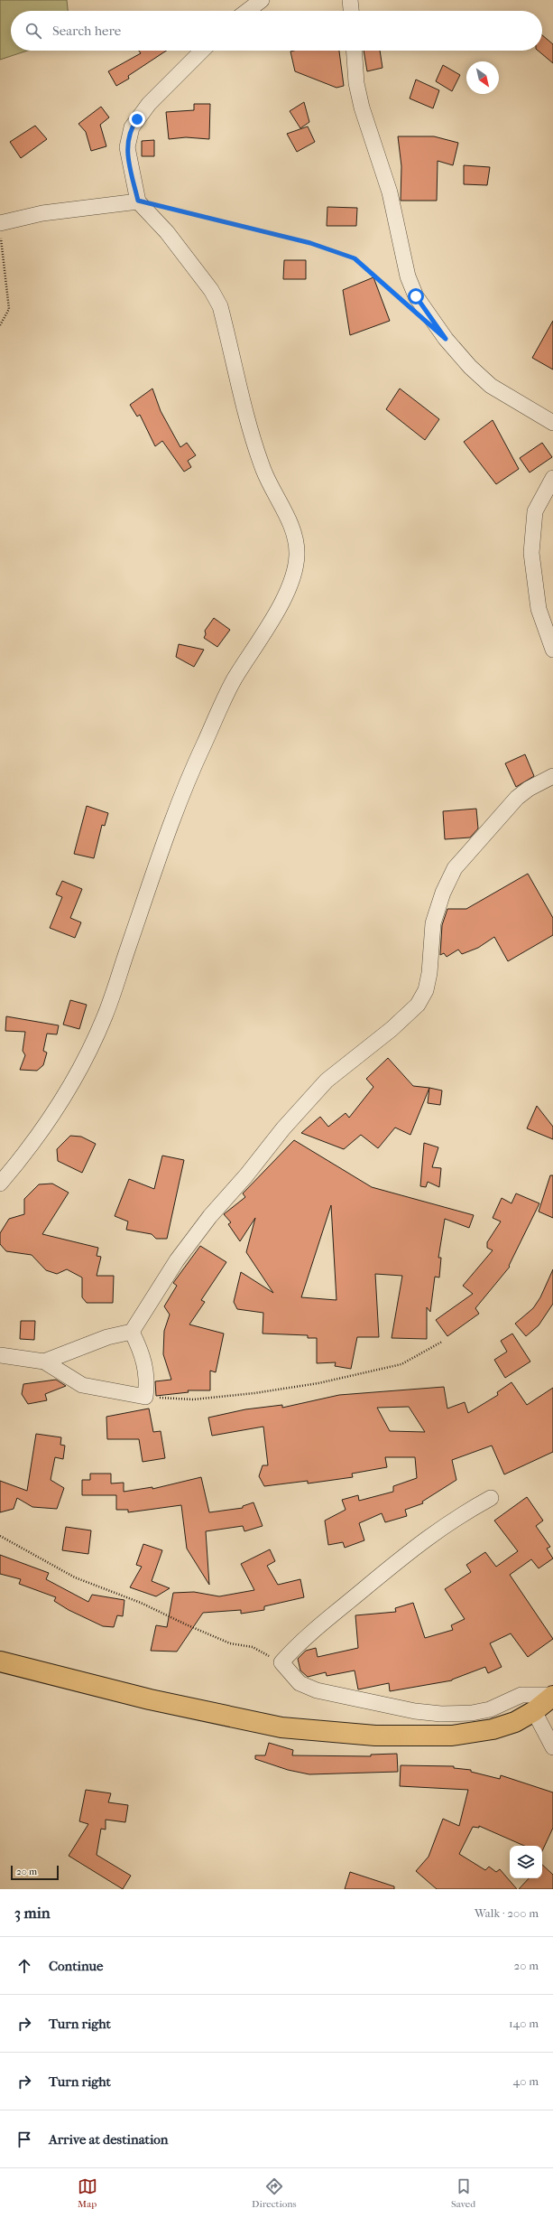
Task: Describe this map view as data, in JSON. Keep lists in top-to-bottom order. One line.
{"scale_bar":"20 m","north":"bottom right","page":{"search":"Search here","scale":"20 m","heading":["3 min","Walk · 200 m"],"list":[["Continue","20 m"],["Turn right","140 m"],["Turn right","40 m"],"Arrive at destination"],"nav":["Map","Directions","Saved"]}}
